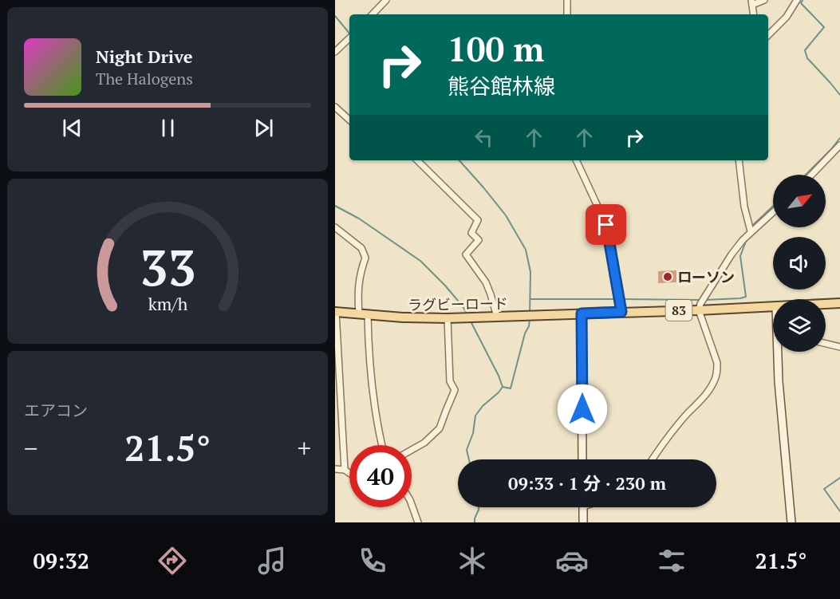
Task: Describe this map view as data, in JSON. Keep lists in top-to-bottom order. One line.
{"streets":{"main road":["ラグビーロード","83"]},"crossings":[["ラグビーロード","83"]],"places":["ローソン"],"north":"top right","page":{"turn":["100 m","熊谷館林線"],"song":["Night Drive","The Halogens"],"tile":"エアコン","heat":["−","21.5°","+"],"limit":"40","trip":"09:33 · 1 分 · 230 m","tabs":["09:32","21.5°"],"gauge":["33","km/h"]}}
